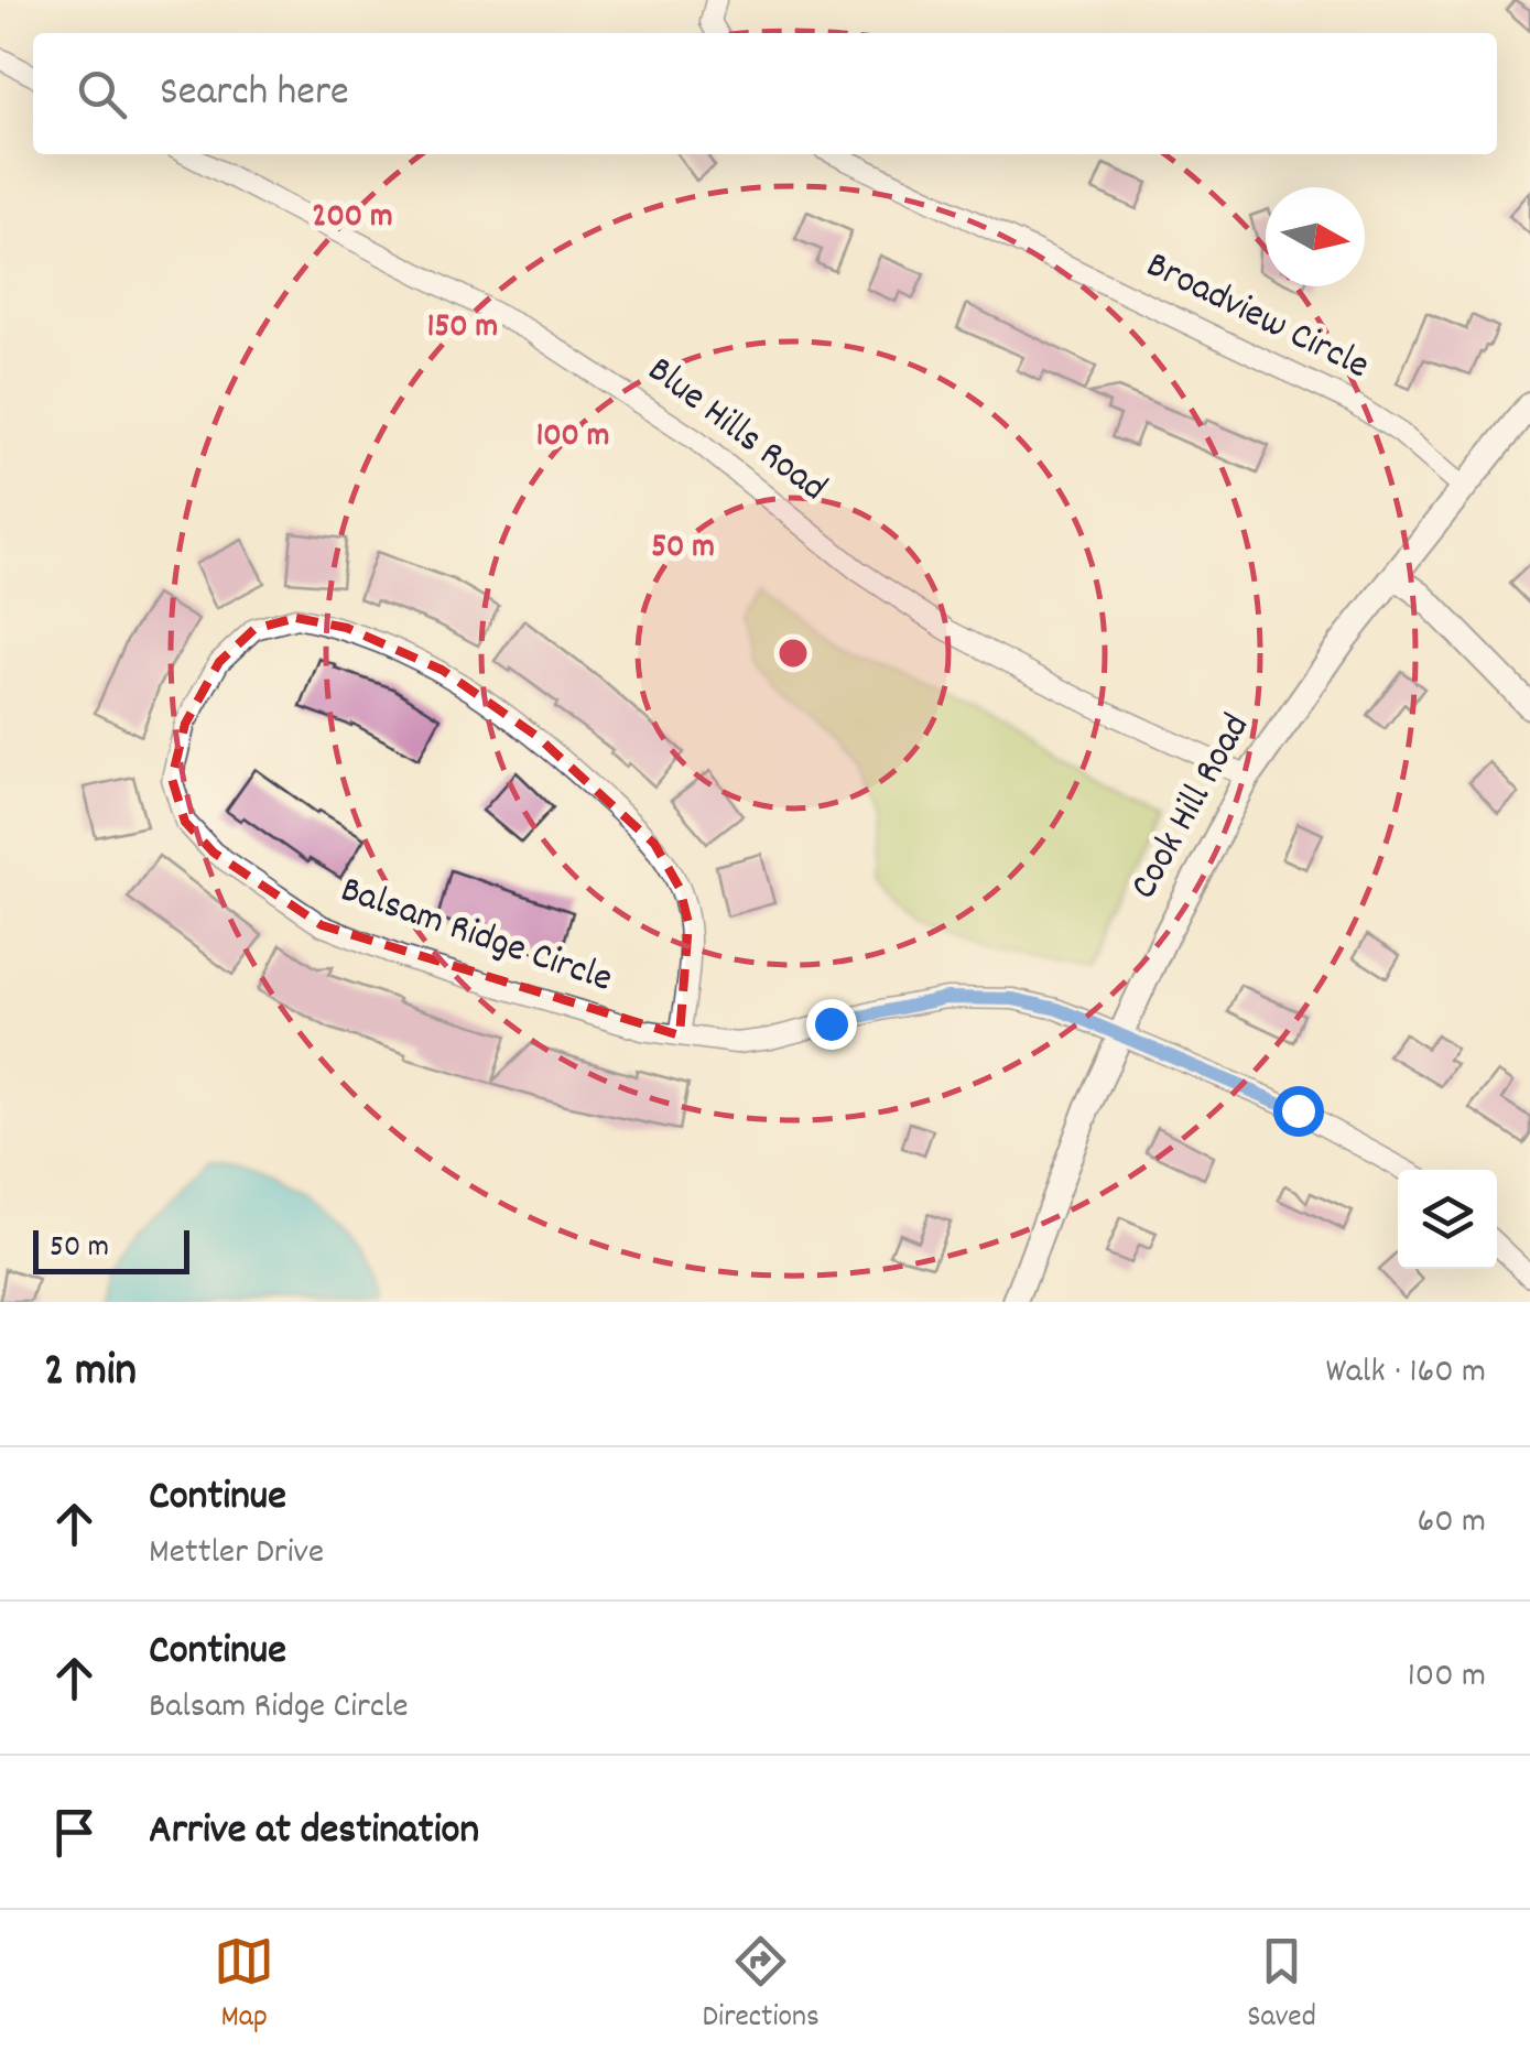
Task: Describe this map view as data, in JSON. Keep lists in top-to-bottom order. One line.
{"streets":{"street":["Broadview Circle","Blue Hills Road","Cook Hill Road","Balsam Ridge Circle"]},"crossings":[["Broadview Circle","Cook Hill Road"],["Blue Hills Road","Cook Hill Road"],["Cook Hill Road","Balsam Ridge Circle"]],"scale_bar":"50 m","north":"right","page":{"search":"Search here","scale":"50 m","heading":["2 min","Walk · 160 m"],"list":[["Continue","Mettler Drive","60 m"],["Continue","Balsam Ridge Circle","100 m"],"Arrive at destination"],"nav":["Map","Directions","Saved"]},"rings":["200 m","150 m","100 m","50 m"]}
